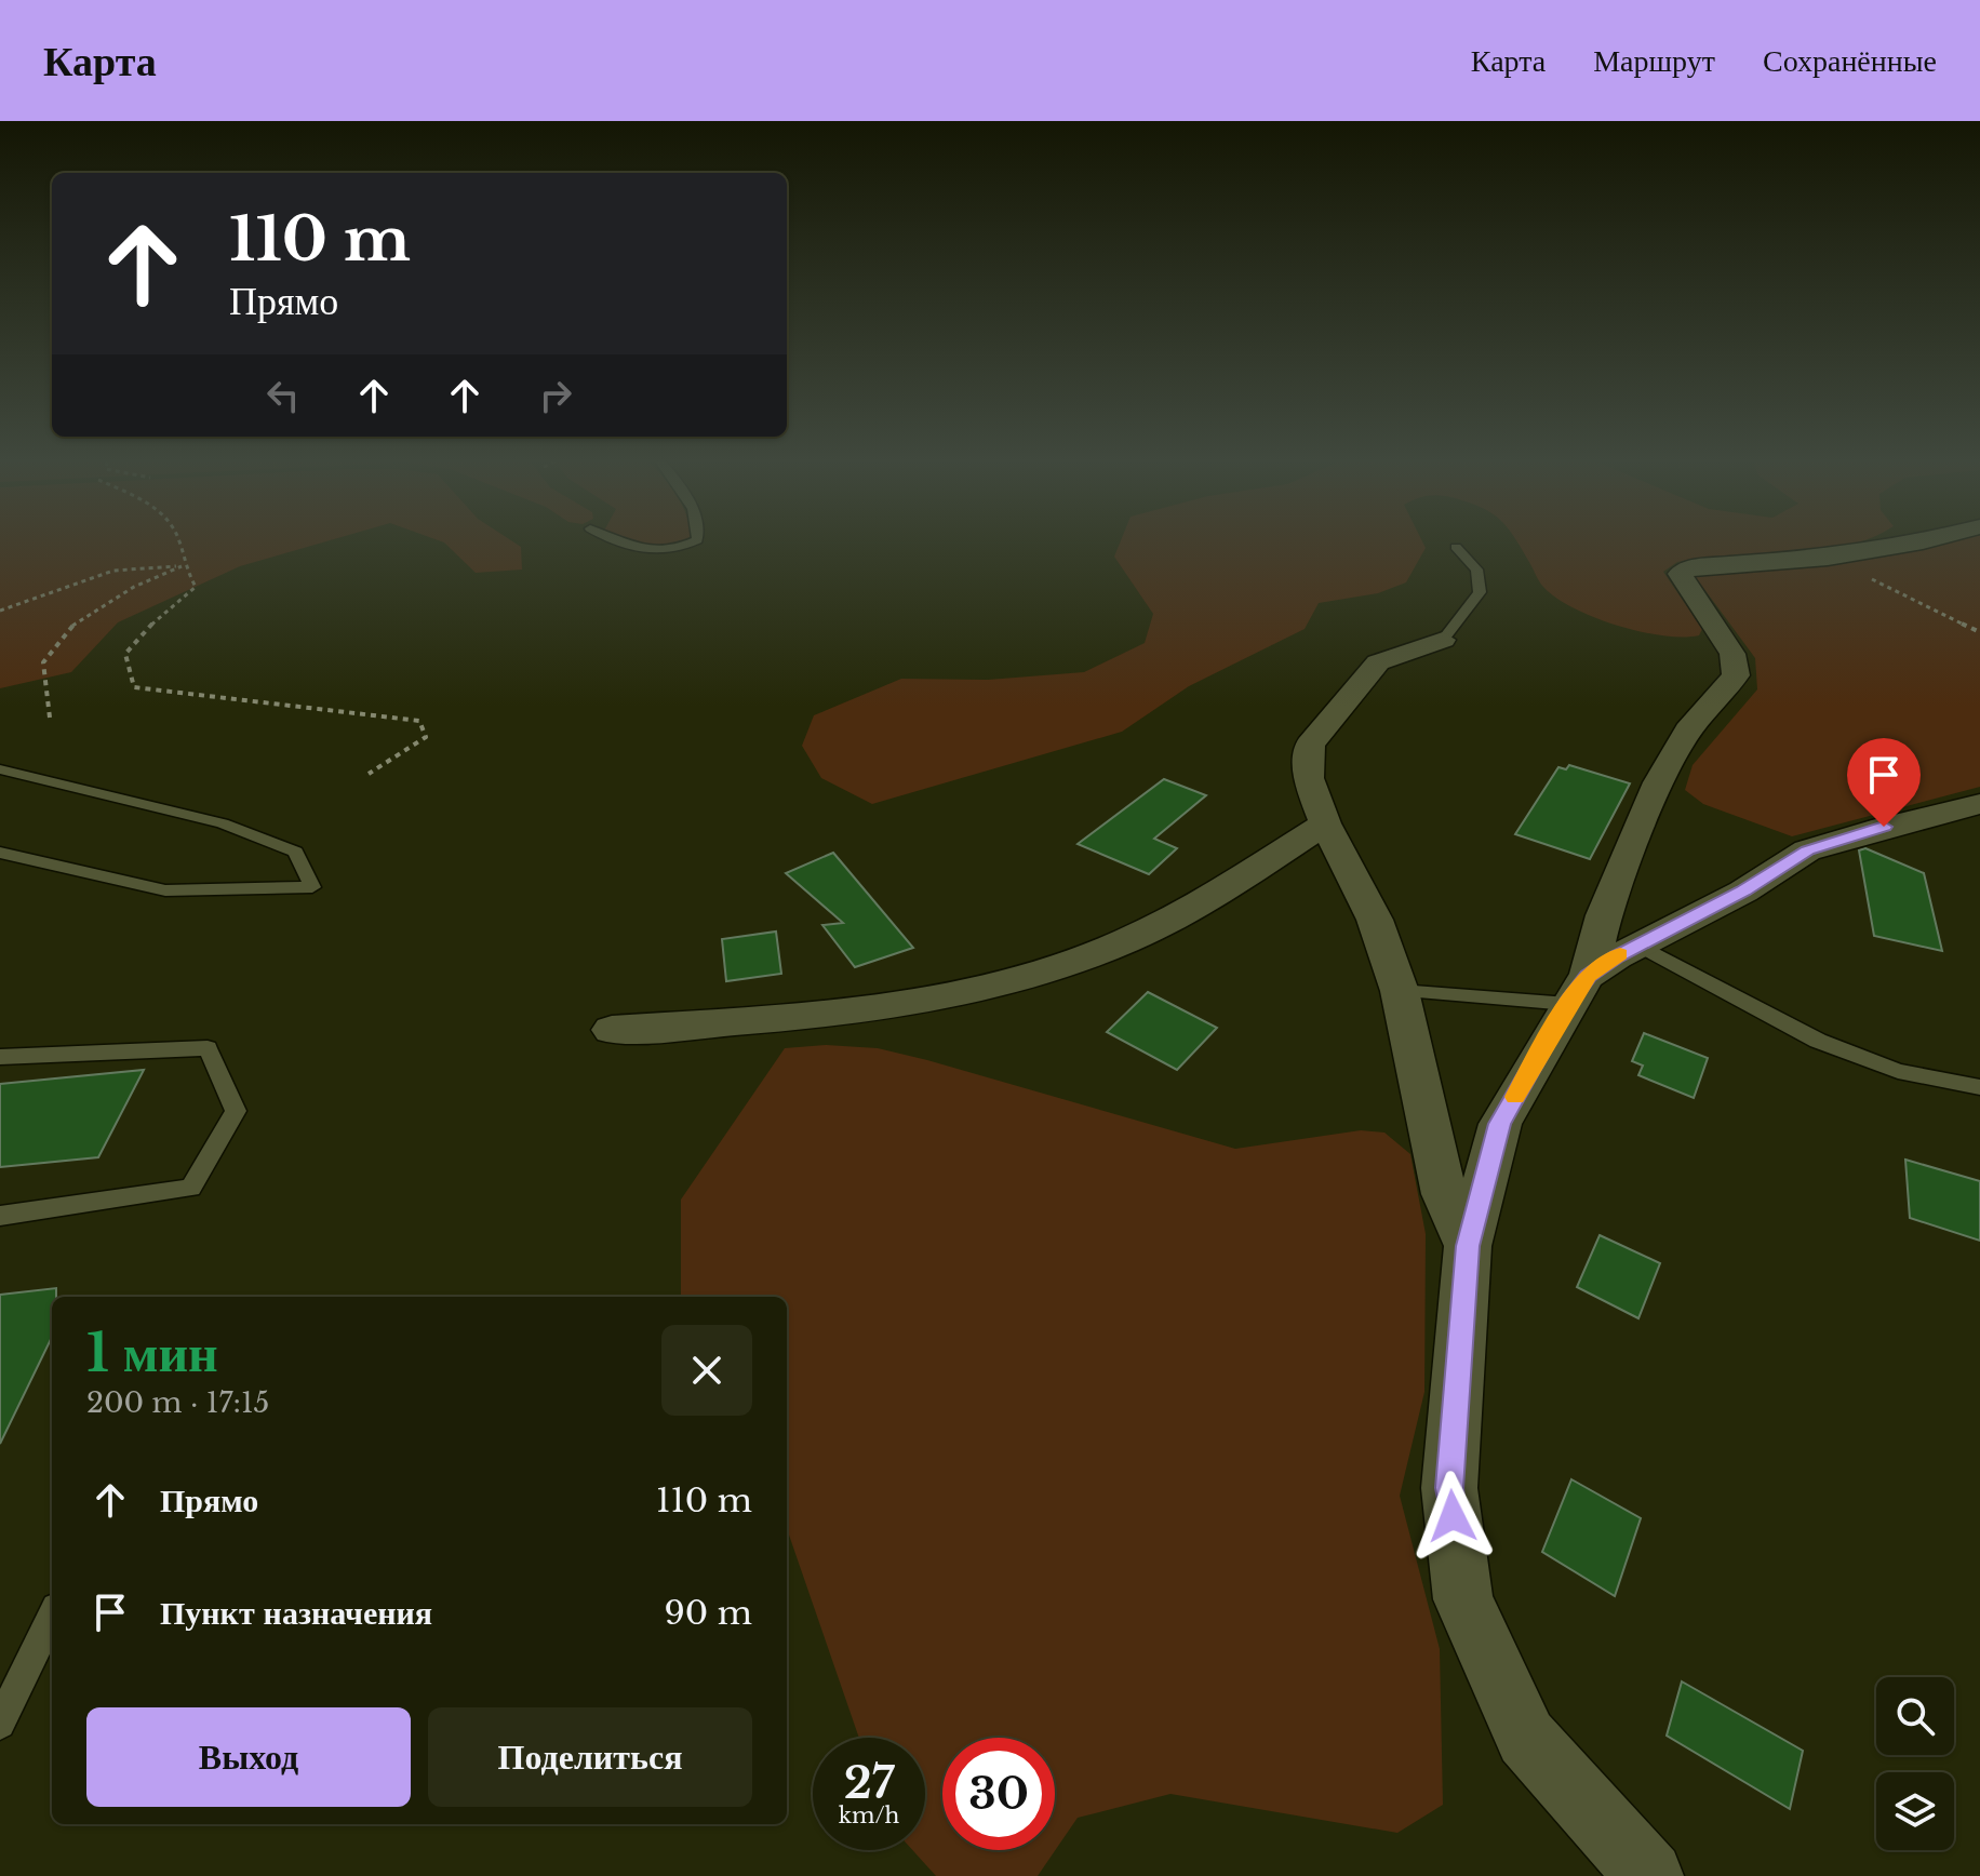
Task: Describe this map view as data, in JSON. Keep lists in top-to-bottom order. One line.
{"page":{"header":"Карта","nav":["Карта","Маршрут","Сохранённые"],"turn":["110 m","Прямо"],"heading":["1 мин","200 m · 17:15"],"list":[{"name":"Прямо","value":"110 m"},{"name":"Пункт назначения","value":"90 m"}],"buttons":["Выход","Поделиться"],"speed":"27 km/h","limit":"30"}}
